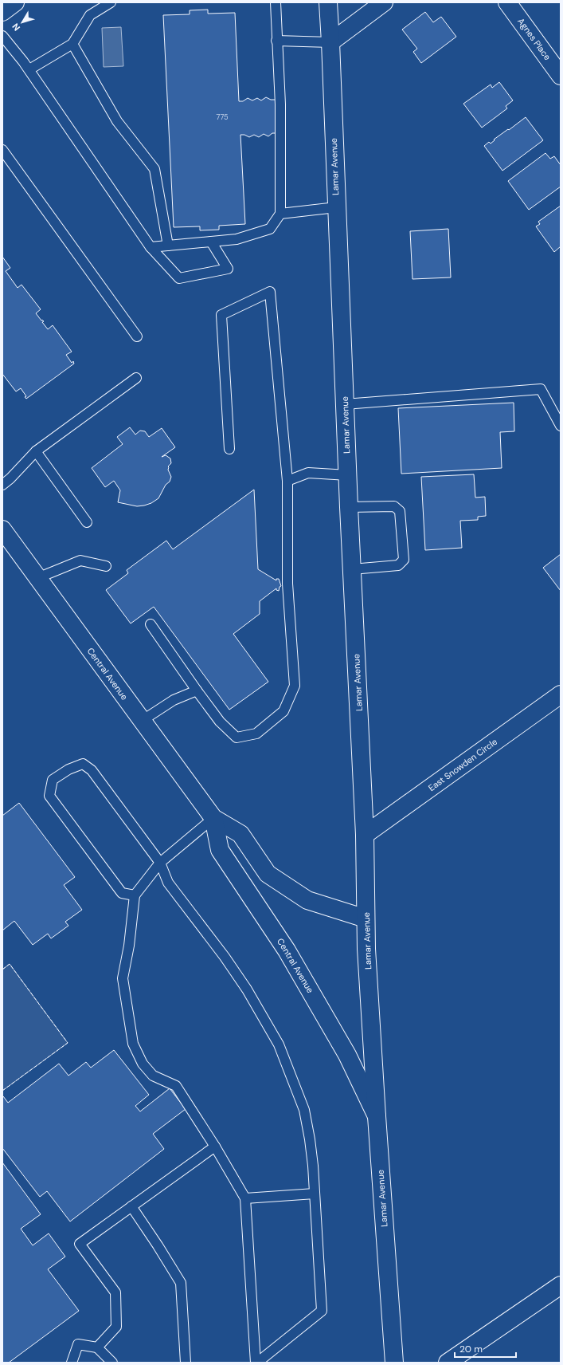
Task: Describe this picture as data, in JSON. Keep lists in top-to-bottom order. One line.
{"streets":{"main road":["Agnes Place","Lamar Avenue","Central Avenue","East Snowden Circle"]},"crossings":[["Lamar Avenue","Central Avenue"],["Lamar Avenue","East Snowden Circle"]],"house_numbers":["775"],"scale_bar":"20 m","north":"bottom left"}
